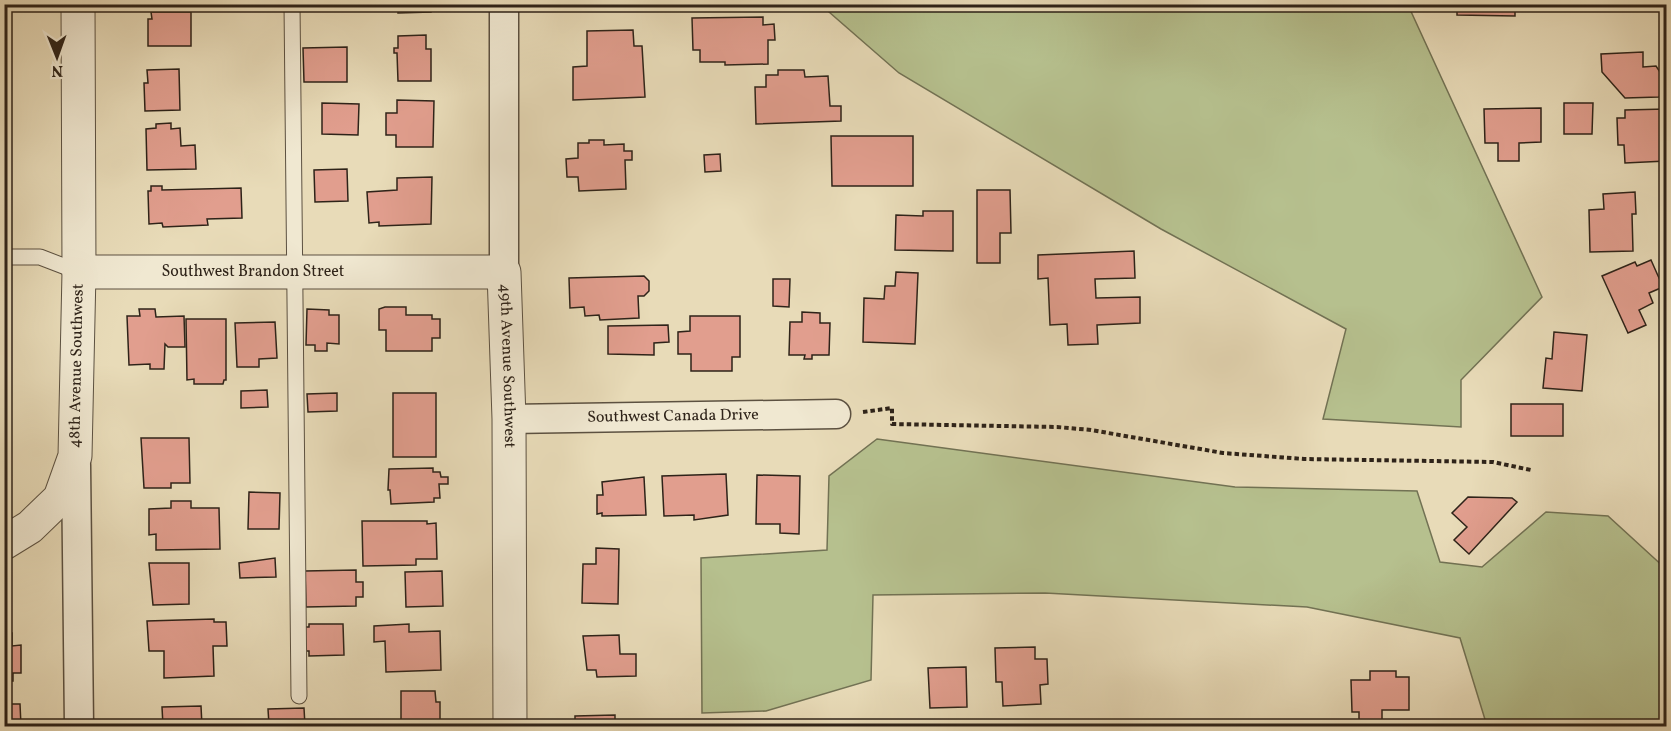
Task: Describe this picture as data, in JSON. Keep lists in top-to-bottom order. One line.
{"streets":{"street":["Southwest Brandon Street","49th Avenue Southwest","48th Avenue Southwest","Southwest Canada Drive"]},"crossings":[["Southwest Brandon Street","49th Avenue Southwest"],["Southwest Brandon Street","48th Avenue Southwest"],["49th Avenue Southwest","Southwest Canada Drive"]],"north":"bottom"}
